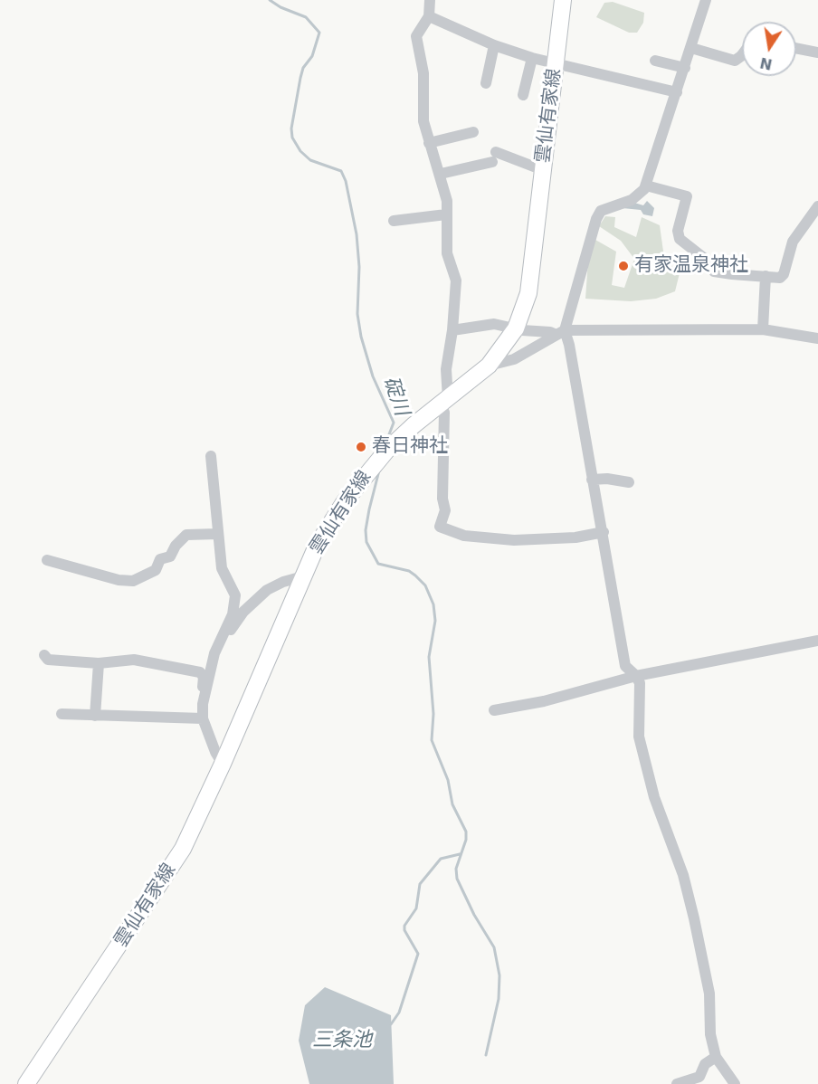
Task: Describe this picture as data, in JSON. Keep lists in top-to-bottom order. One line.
{"streets":{"main road":["雲仙有家線"]},"water":["碇川","三条池"],"places":["有家温泉神社","春日神社"],"north":"bottom"}
